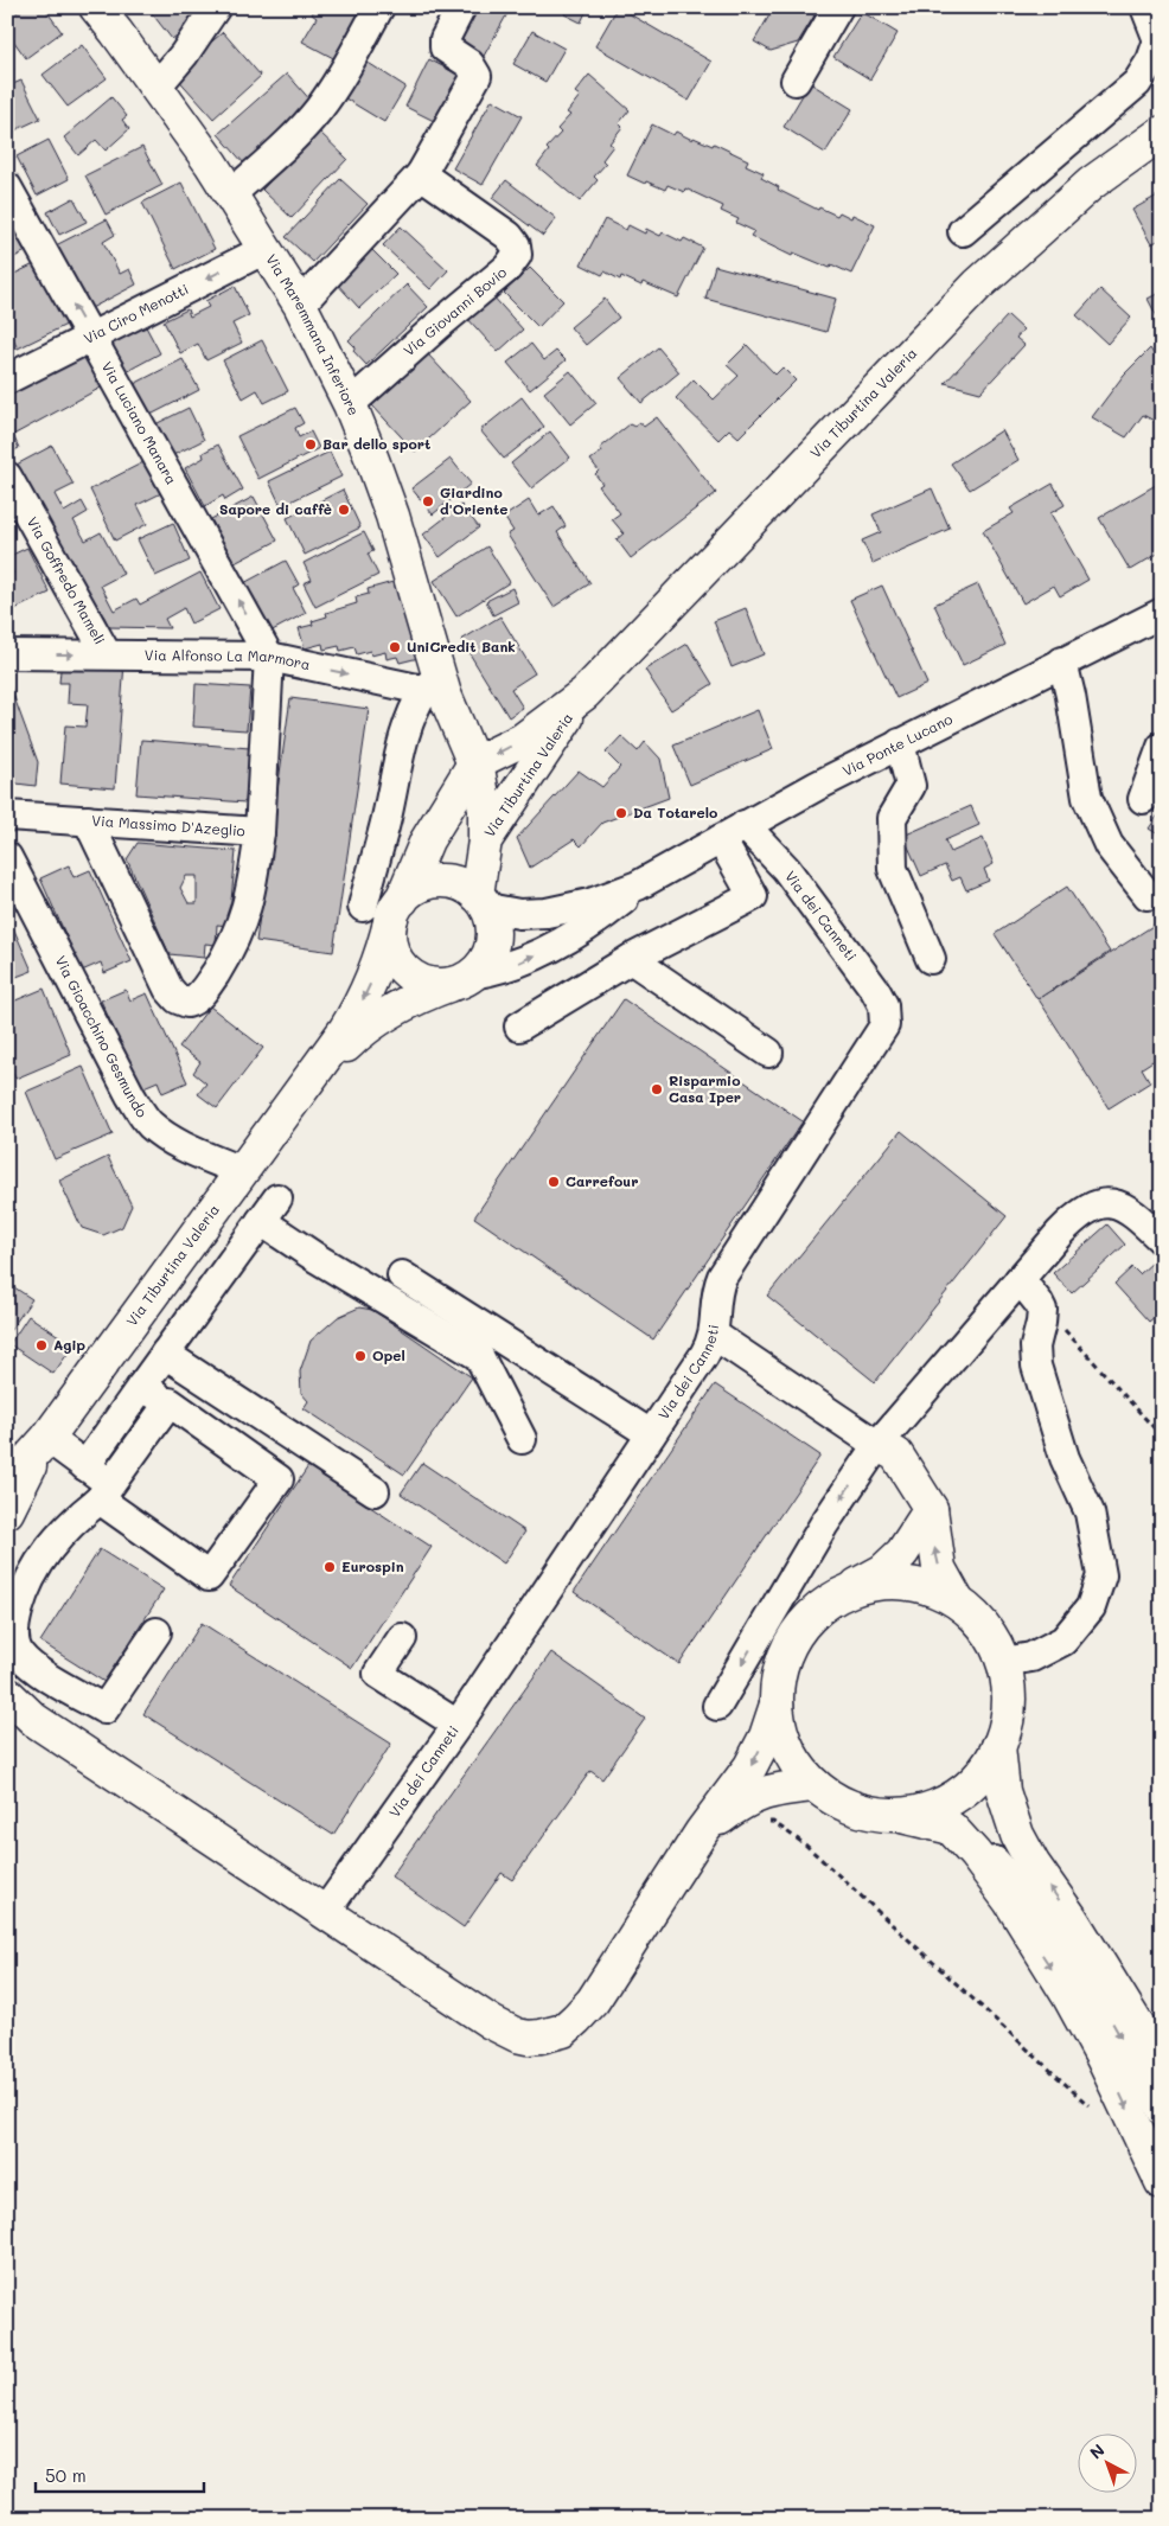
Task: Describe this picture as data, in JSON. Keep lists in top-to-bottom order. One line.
{"streets":{"main road":["Via Maremmana Inferiore","Via Tiburtina Valeria"],"street":["Via Giovanni Bovio","Via Ciro Menotti","Via Luciano Manara","Via Goffredo Mameli","Via Alfonso La Marmora","Via Ponte Lucano","Via Massimo D'Azeglio","Via dei Canneti","Via Gioacchino Gesmundo"]},"crossings":[["Via Giovanni Bovio","Via Maremmana Inferiore"],["Via Ciro Menotti","Via Maremmana Inferiore"],["Via Ciro Menotti","Via Luciano Manara"],["Via Maremmana Inferiore","Via Tiburtina Valeria"],["Via Maremmana Inferiore","Via Alfonso La Marmora"],["Via Tiburtina Valeria","Via Ponte Lucano"],["Via Tiburtina Valeria","Via Gioacchino Gesmundo"],["Via Luciano Manara","Via Alfonso La Marmora"],["Via Luciano Manara","Via Massimo D'Azeglio"],["Via Goffredo Mameli","Via Alfonso La Marmora"],["Via Alfonso La Marmora","Via Massimo D'Azeglio"],["Via Ponte Lucano","Via dei Canneti"]],"one_way":["Via Ciro Menotti","Via Luciano Manara","Via Alfonso La Marmora"],"places":["Bar dello sport","Giardino d'Oriente","Sapore di caffè","UniCredit Bank","Da Totarelo","Risparmio Casa Iper","Carrefour","Agip","Opel","Eurospin"],"scale_bar":"50 m","north":"top left"}
